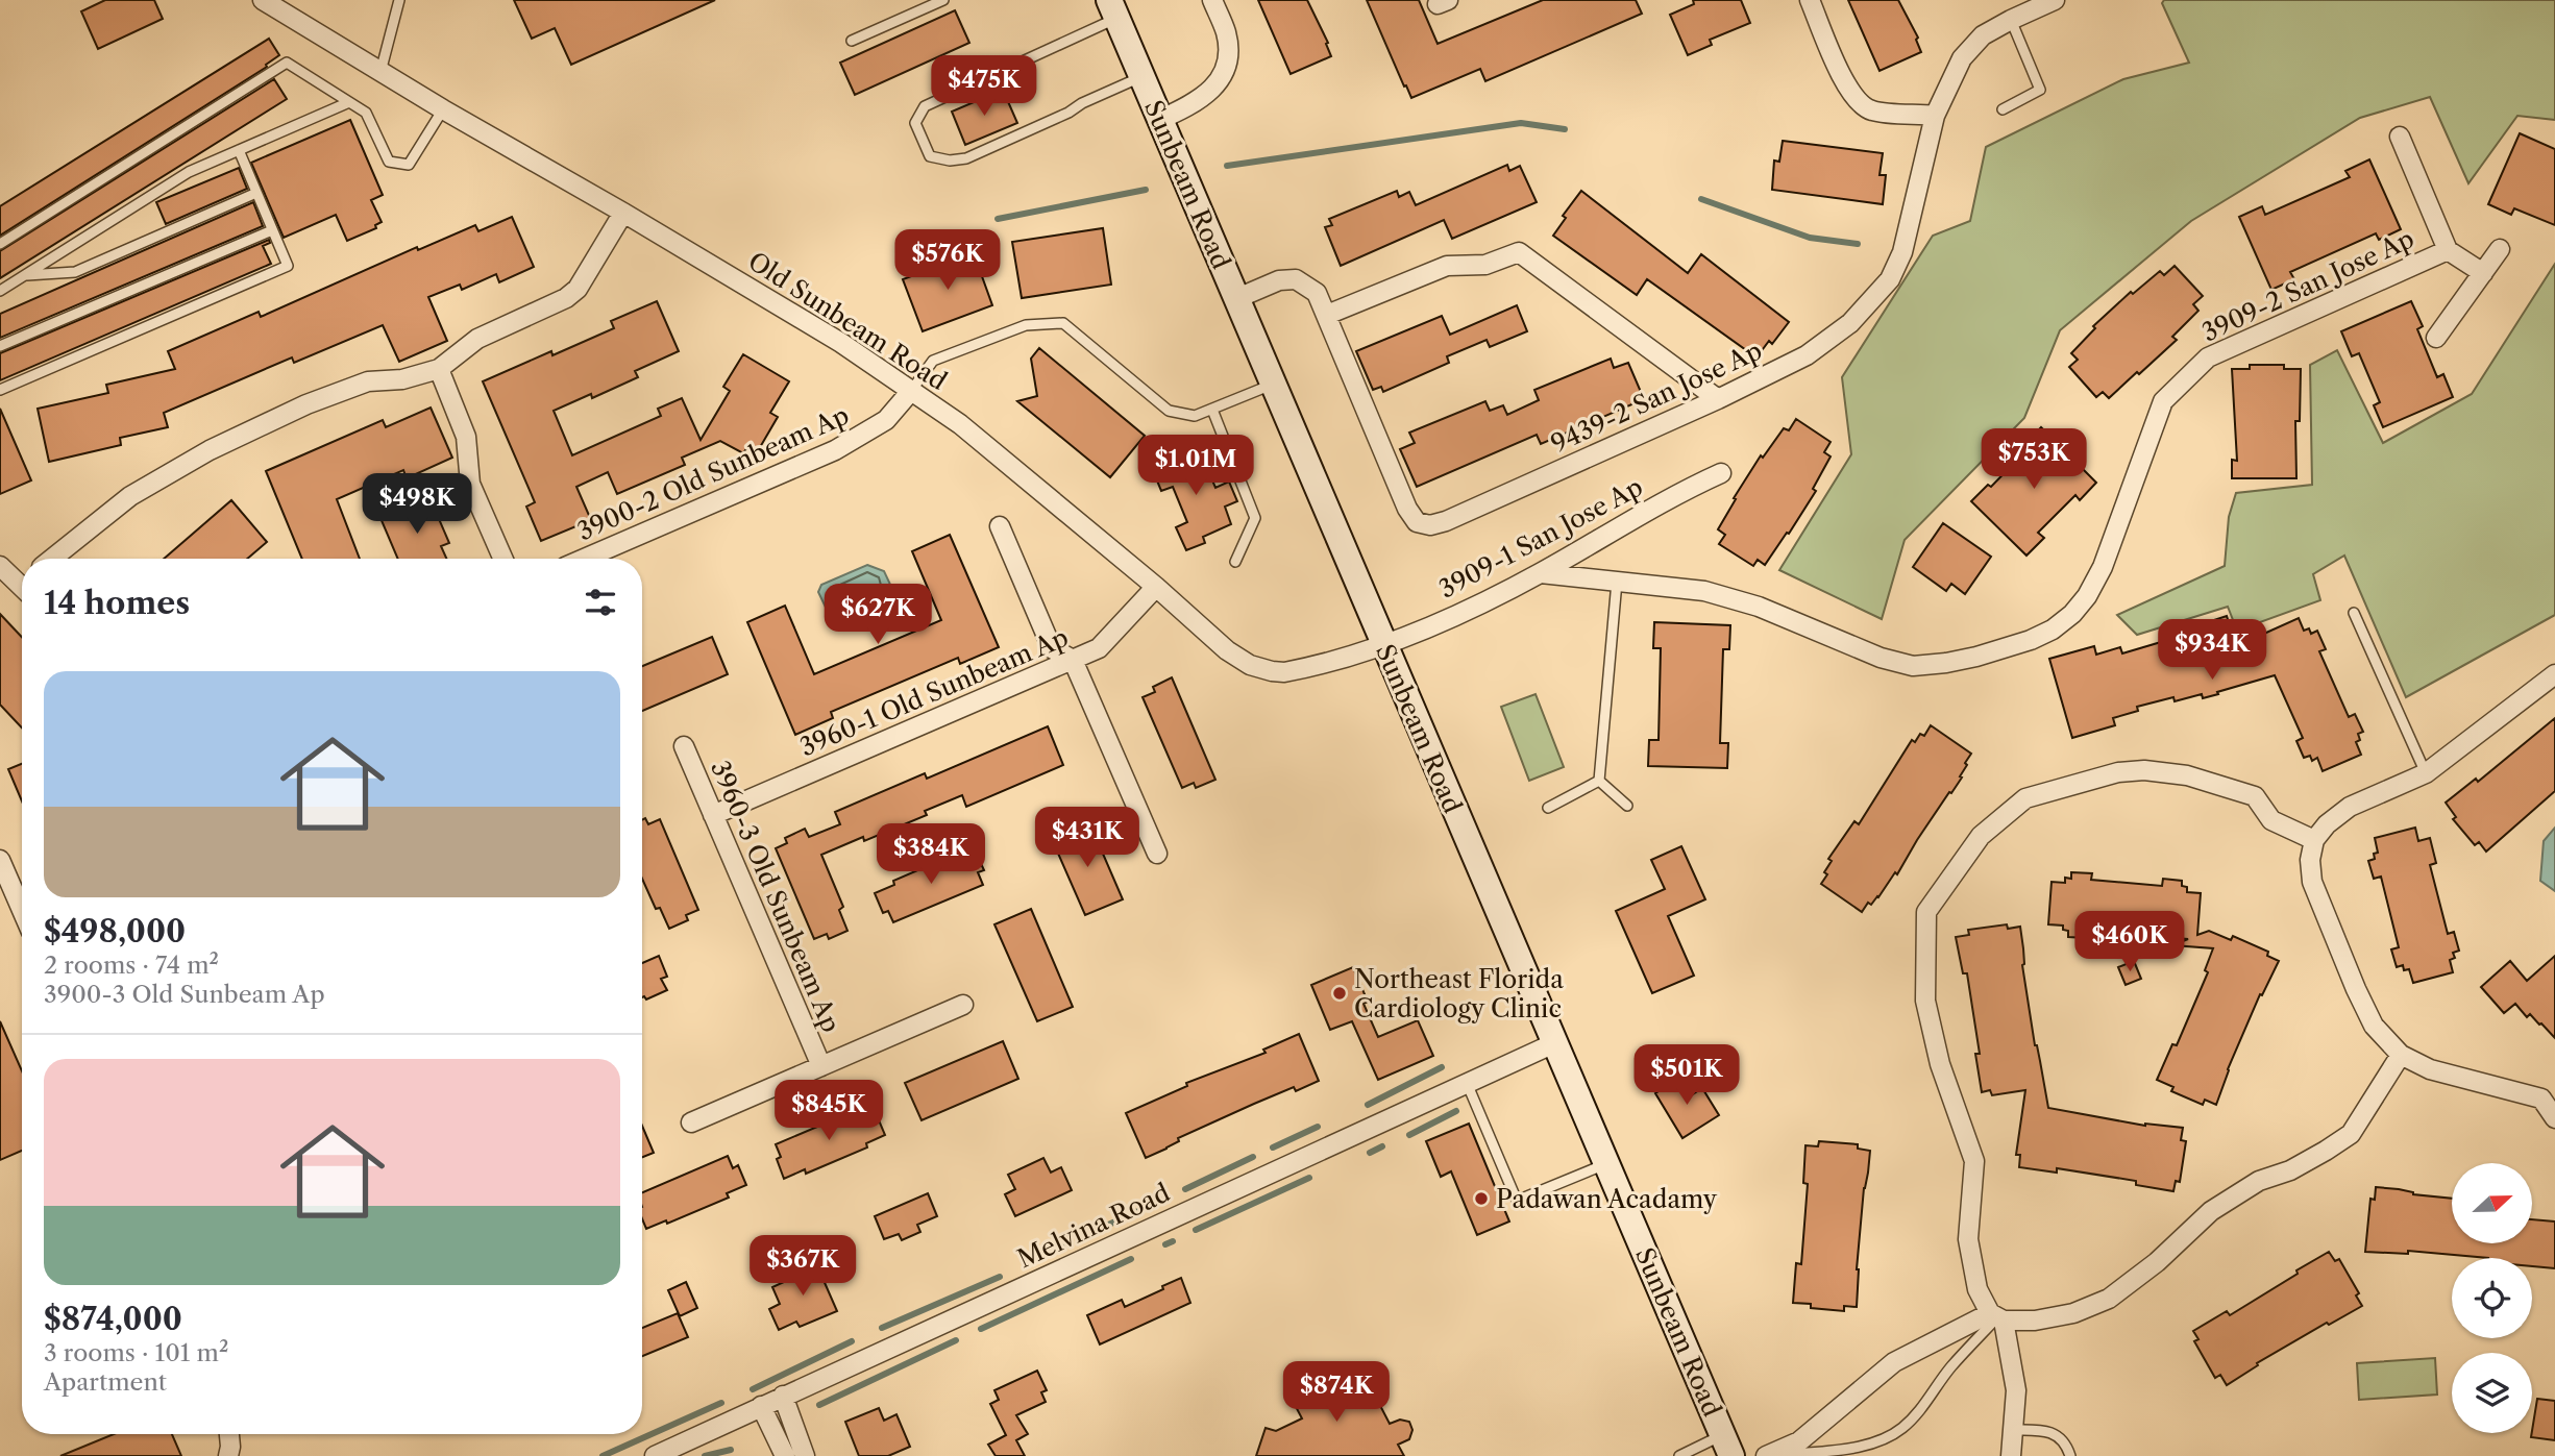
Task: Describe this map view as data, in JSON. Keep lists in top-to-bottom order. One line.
{"streets":{"street":["Sunbeam Road","3909-2 San Jose Ap","Old Sunbeam Road","9439-2 San Jose Ap","3900-2 Old Sunbeam Ap","3909-1 San Jose Ap","3960-1 Old Sunbeam Ap","3960-3 Old Sunbeam Ap","Melvina Road"]},"crossings":[["Sunbeam Road","Old Sunbeam Road"],["Sunbeam Road","9439-2 San Jose Ap"],["Sunbeam Road","3909-1 San Jose Ap"],["Sunbeam Road","Melvina Road"],["3909-2 San Jose Ap","3909-1 San Jose Ap"],["Old Sunbeam Road","3900-2 Old Sunbeam Ap"],["Old Sunbeam Road","3909-1 San Jose Ap"],["Old Sunbeam Road","3960-1 Old Sunbeam Ap"],["3960-1 Old Sunbeam Ap","3960-3 Old Sunbeam Ap"]],"places":["Northeast Florida Cardiology Clinic","Padawan Acadamy"],"north":"right","page":{"price":["$475K","$576K","$753K","$1.01M","$498K","$627K","$934K","$431K","$384K","$460K","$501K","$845K","$367K","$874K"],"heading":"14 homes","list":[{"name":"$498,000","note":"2 rooms · 74 m² · 3900-3 Old Sunbeam Ap"},{"name":"$874,000","note":"3 rooms · 101 m² · Apartment"}]}}
